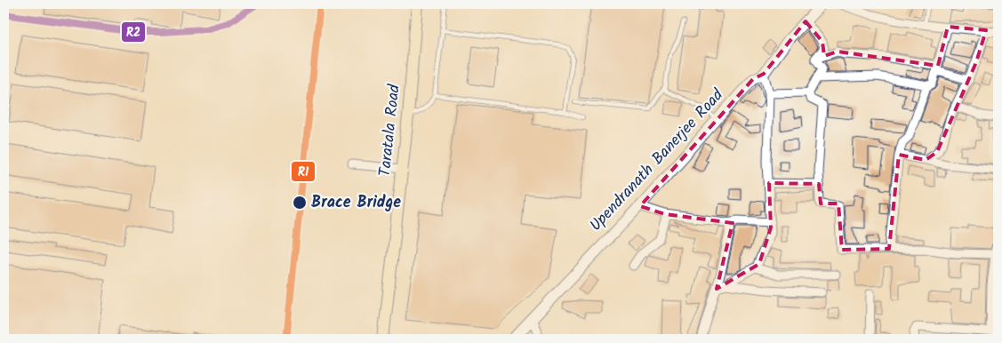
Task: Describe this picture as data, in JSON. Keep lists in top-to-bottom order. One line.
{"streets":{"main road":["Taratala Road"],"street":["Upendranath Banerjee Road"]},"places":["Brace Bridge"],"lines":["transit line R1","transit line R2"]}
